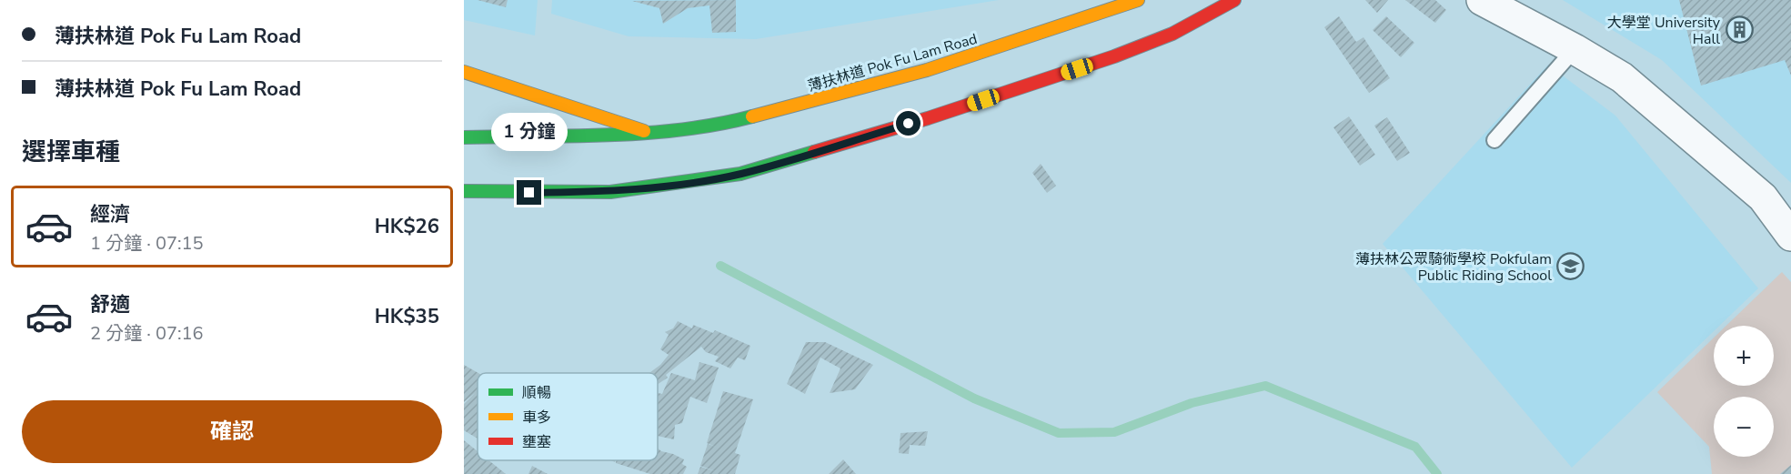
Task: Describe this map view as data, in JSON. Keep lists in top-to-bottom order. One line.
{"streets":{"main road":["薄扶林道 Pok Fu Lam Road"]},"places":{"building":["大學堂 University Hall"],"school or university":["薄扶林公眾騎術學校 Pokfulam Public Riding School"]},"legend":["順暢","車多","壅塞"],"page":{"banner":["薄扶林道 Pok Fu Lam Road","薄扶林道 Pok Fu Lam Road"],"bubble":"1 分鐘","heading":"選擇車種","list":[{"name":"經濟","note":"1 分鐘 · 07:15","value":"HK$26"},{"name":"舒適","note":"2 分鐘 · 07:16","value":"HK$35"}],"map_buttons":["+","−"],"buttons":"確認"}}
